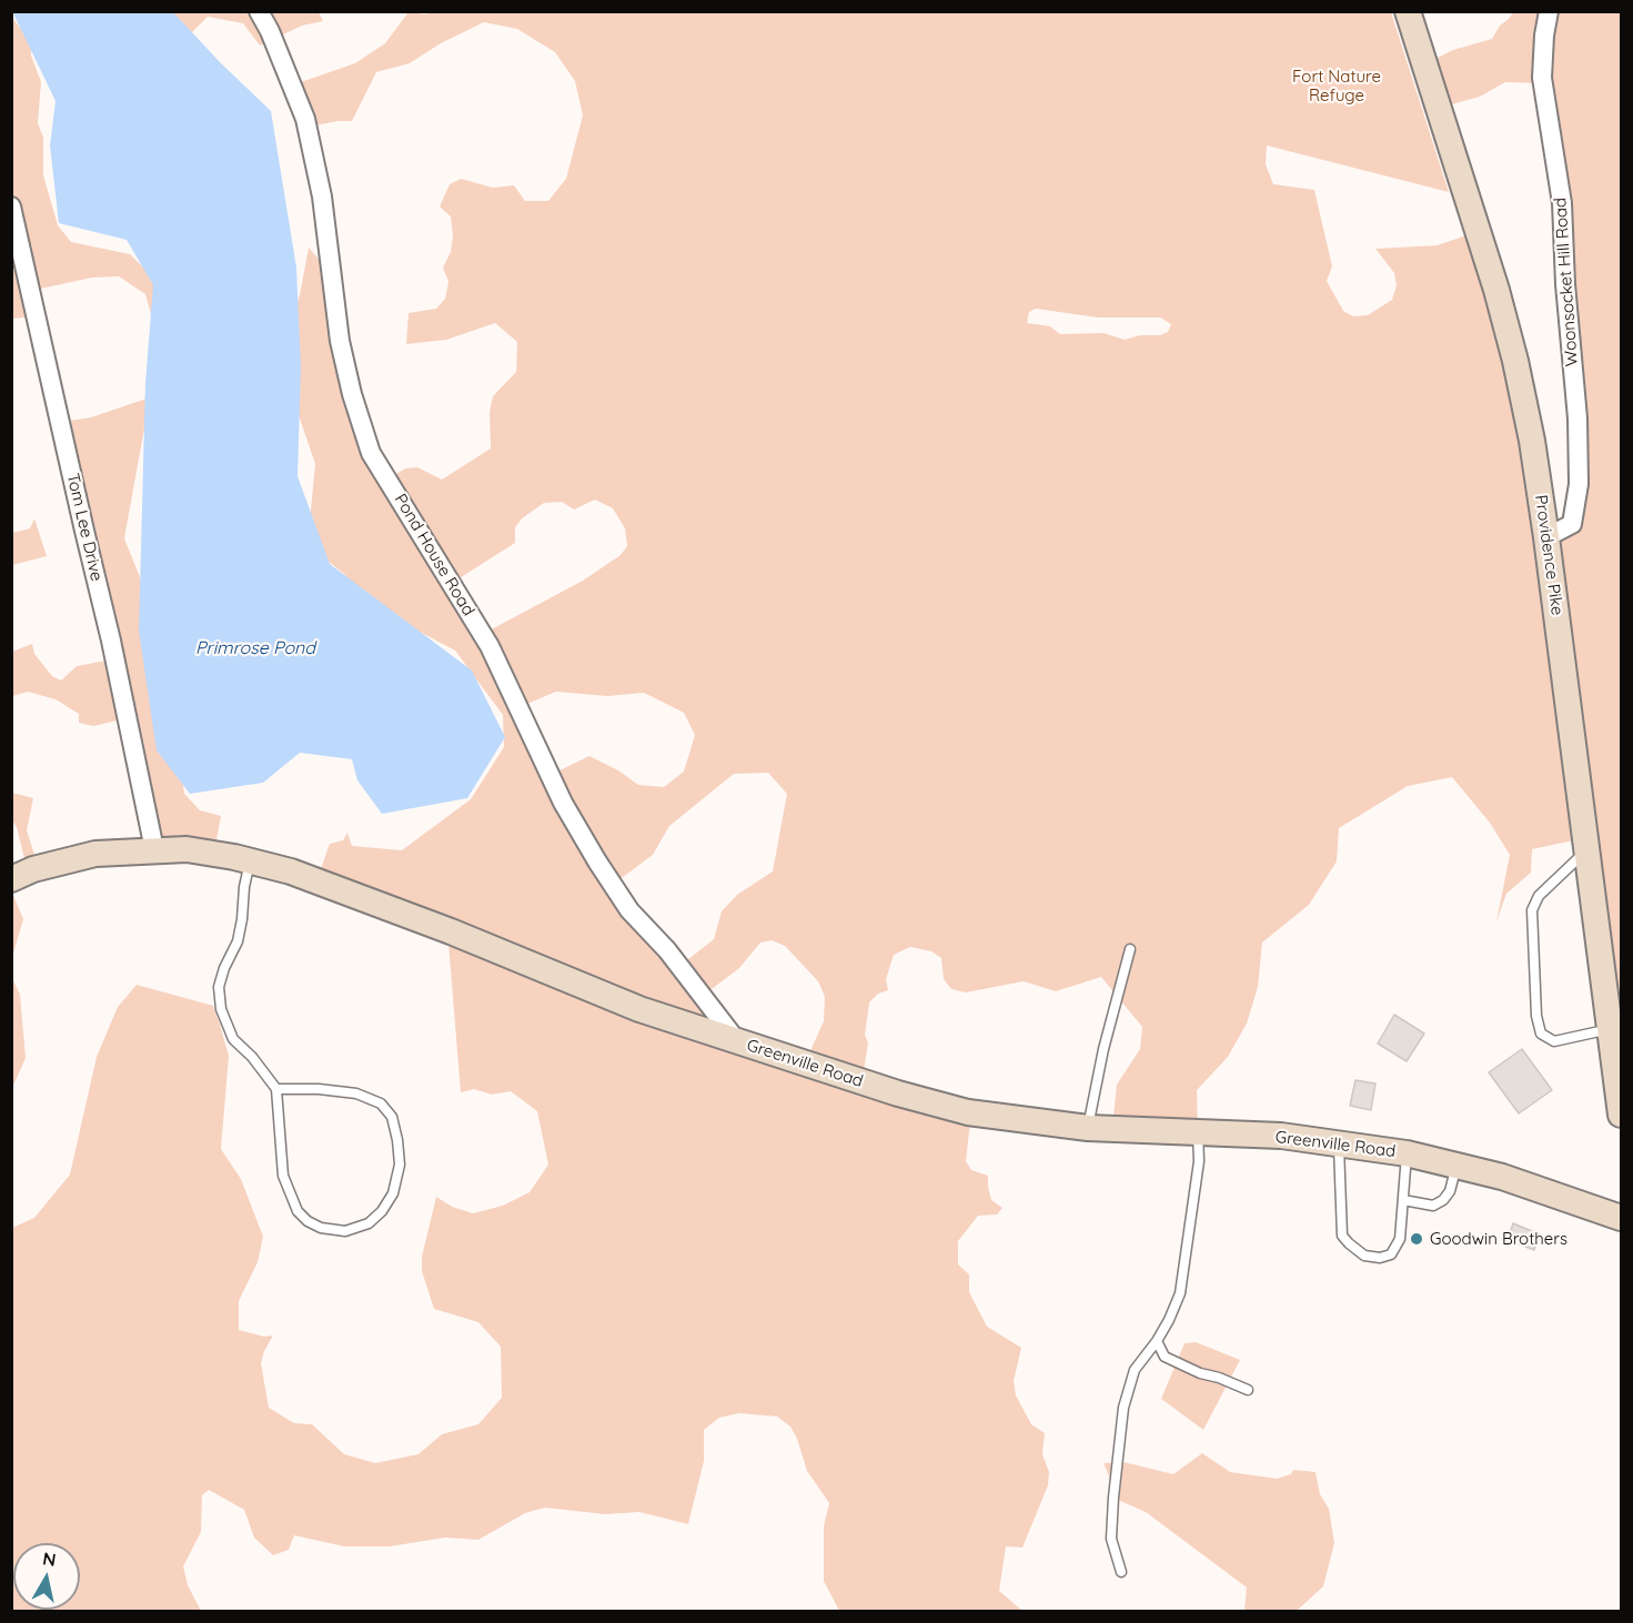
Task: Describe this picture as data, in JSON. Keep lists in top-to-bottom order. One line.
{"streets":{"main road":["Providence Pike","Greenville Road"],"street":["Woonsocket Hill Road","Tom Lee Drive","Pond House Road"]},"crossings":[["Woonsocket Hill Road","Providence Pike"],["Tom Lee Drive","Greenville Road"],["Pond House Road","Greenville Road"]],"water":["Primrose Pond"],"parks":["Fort Nature Refuge"],"places":["Goodwin Brothers"],"north":"top"}
